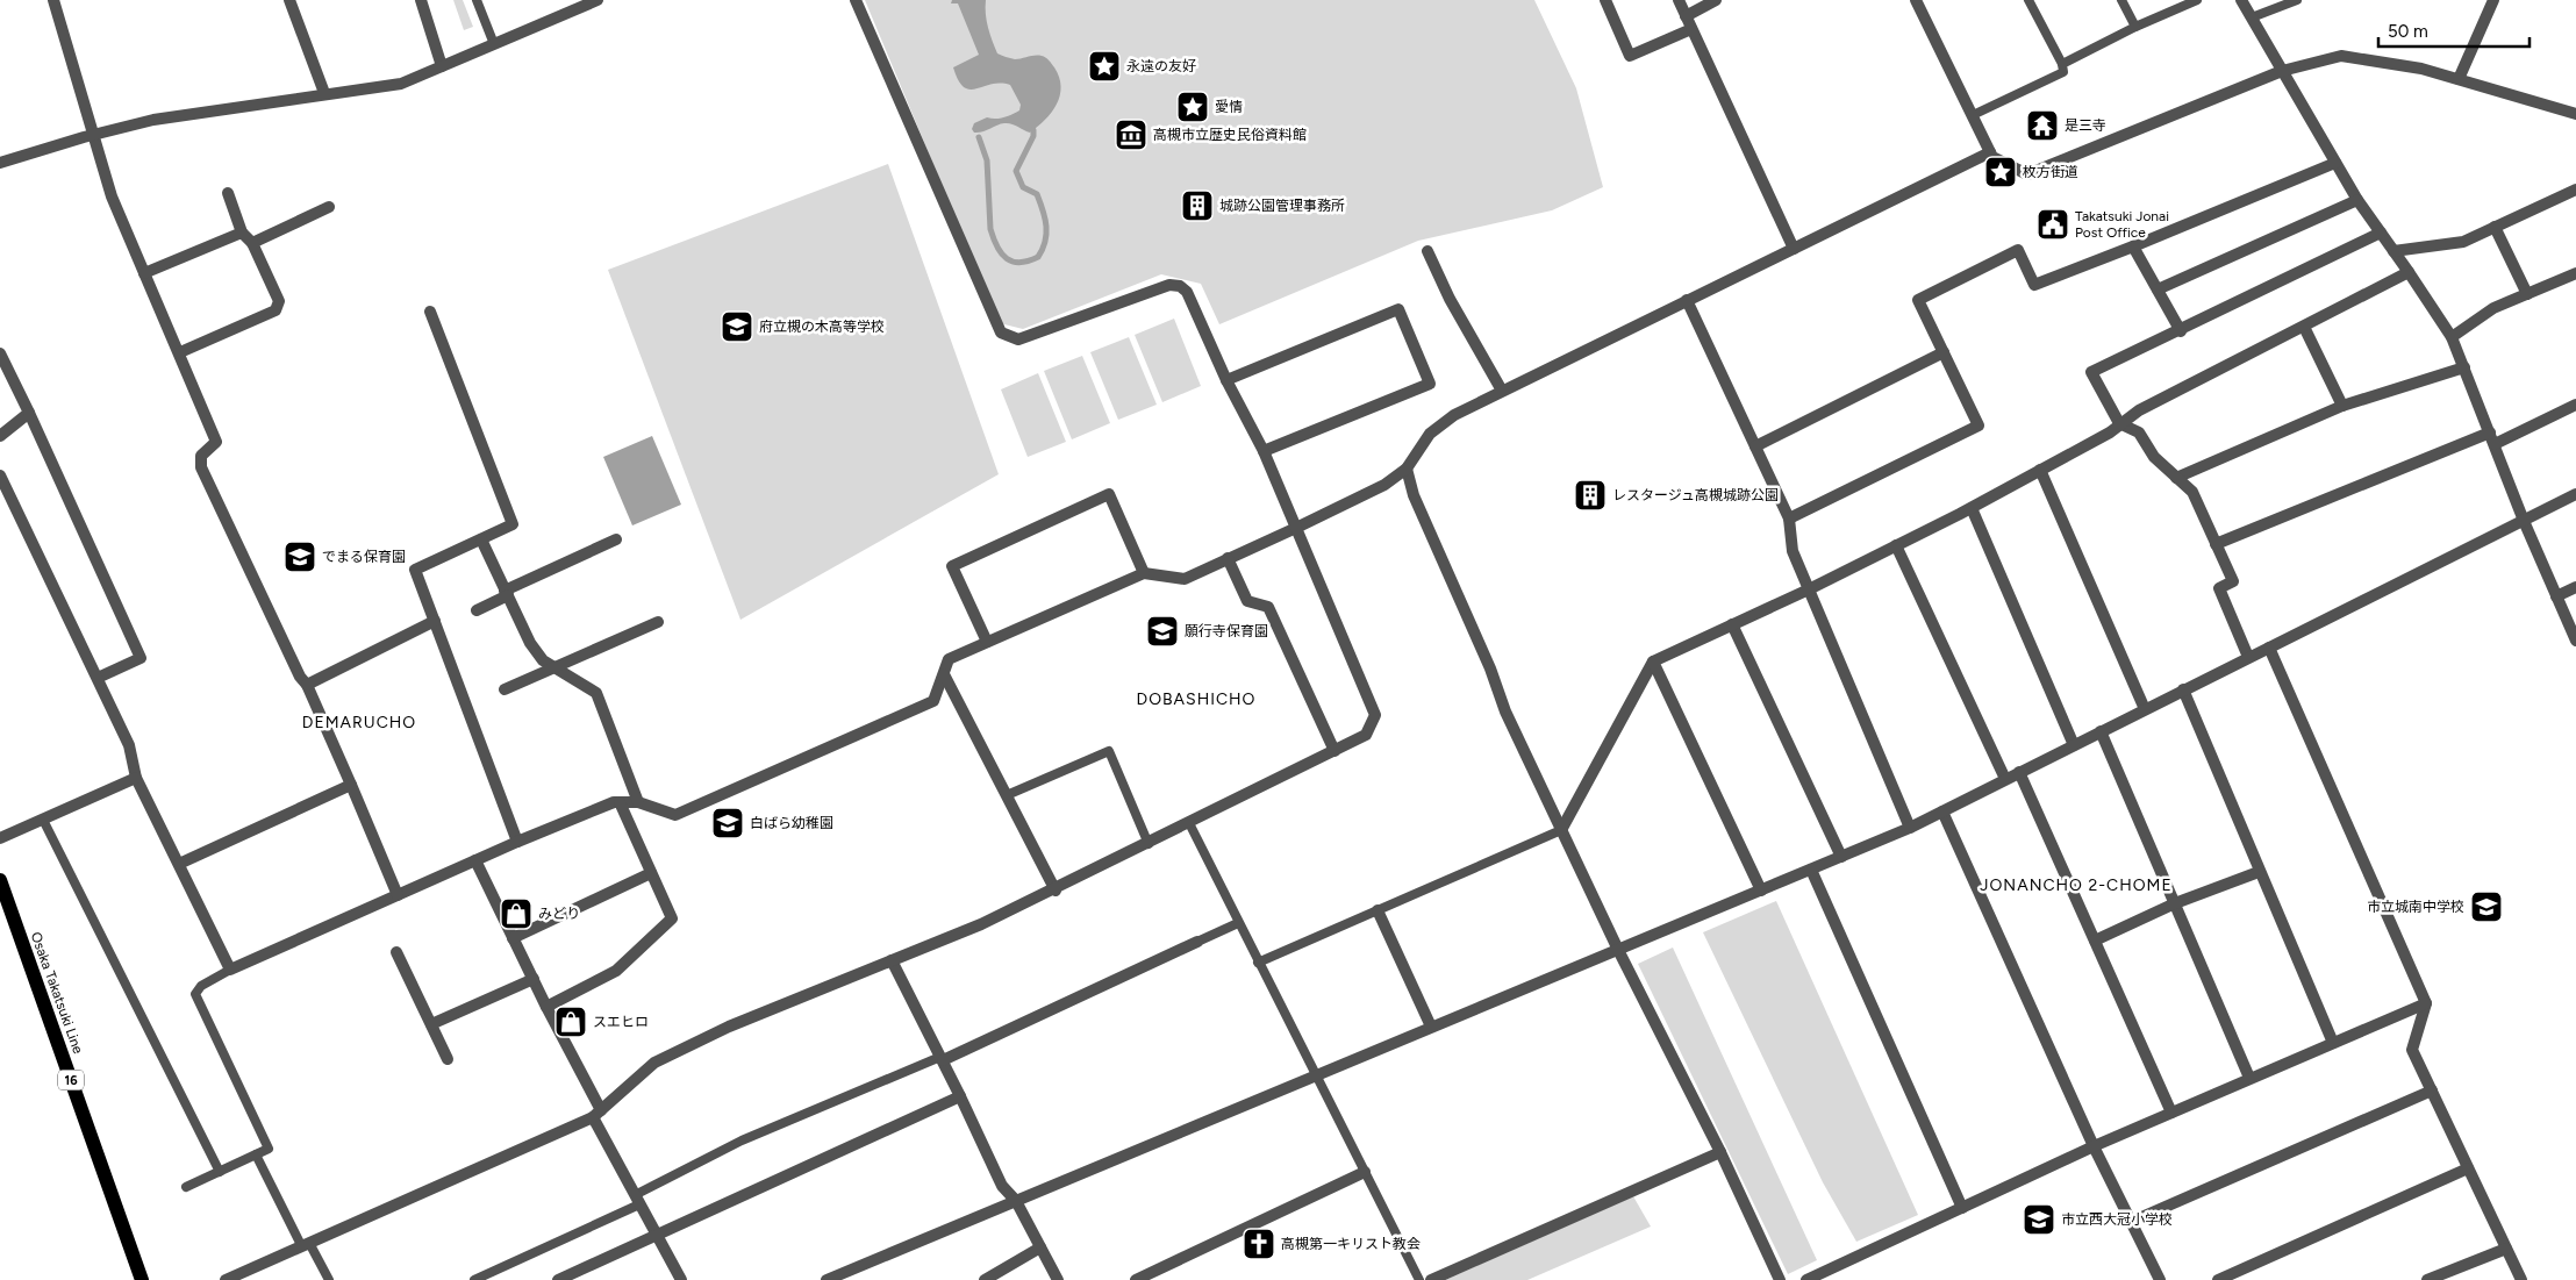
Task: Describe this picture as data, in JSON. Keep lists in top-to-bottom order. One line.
{"streets":{"main road":["Osaka Takatsuki Line","16"]},"districts":["DOBASHICHO","DEMARUCHO","JONANCHO 2-CHOME"],"places":{"place":["永遠の友好","愛情","枚方街道"],"temple":["是三寺"],"museum":["高槻市立歴史民俗資料館"],"building":["城跡公園管理事務所","レスタージュ高槻城跡公園"],"public building":["Takatsuki Jonai Post Office"],"school or university":["府立槻の木高等学校","でまる保育園","願行寺保育園","白ばら幼稚園","市立城南中学校","市立西大冠小学校"],"shop":["みどり","スエヒロ"],"church":["高槻第一キリスト教会"]},"scale_bar":"50 m"}
